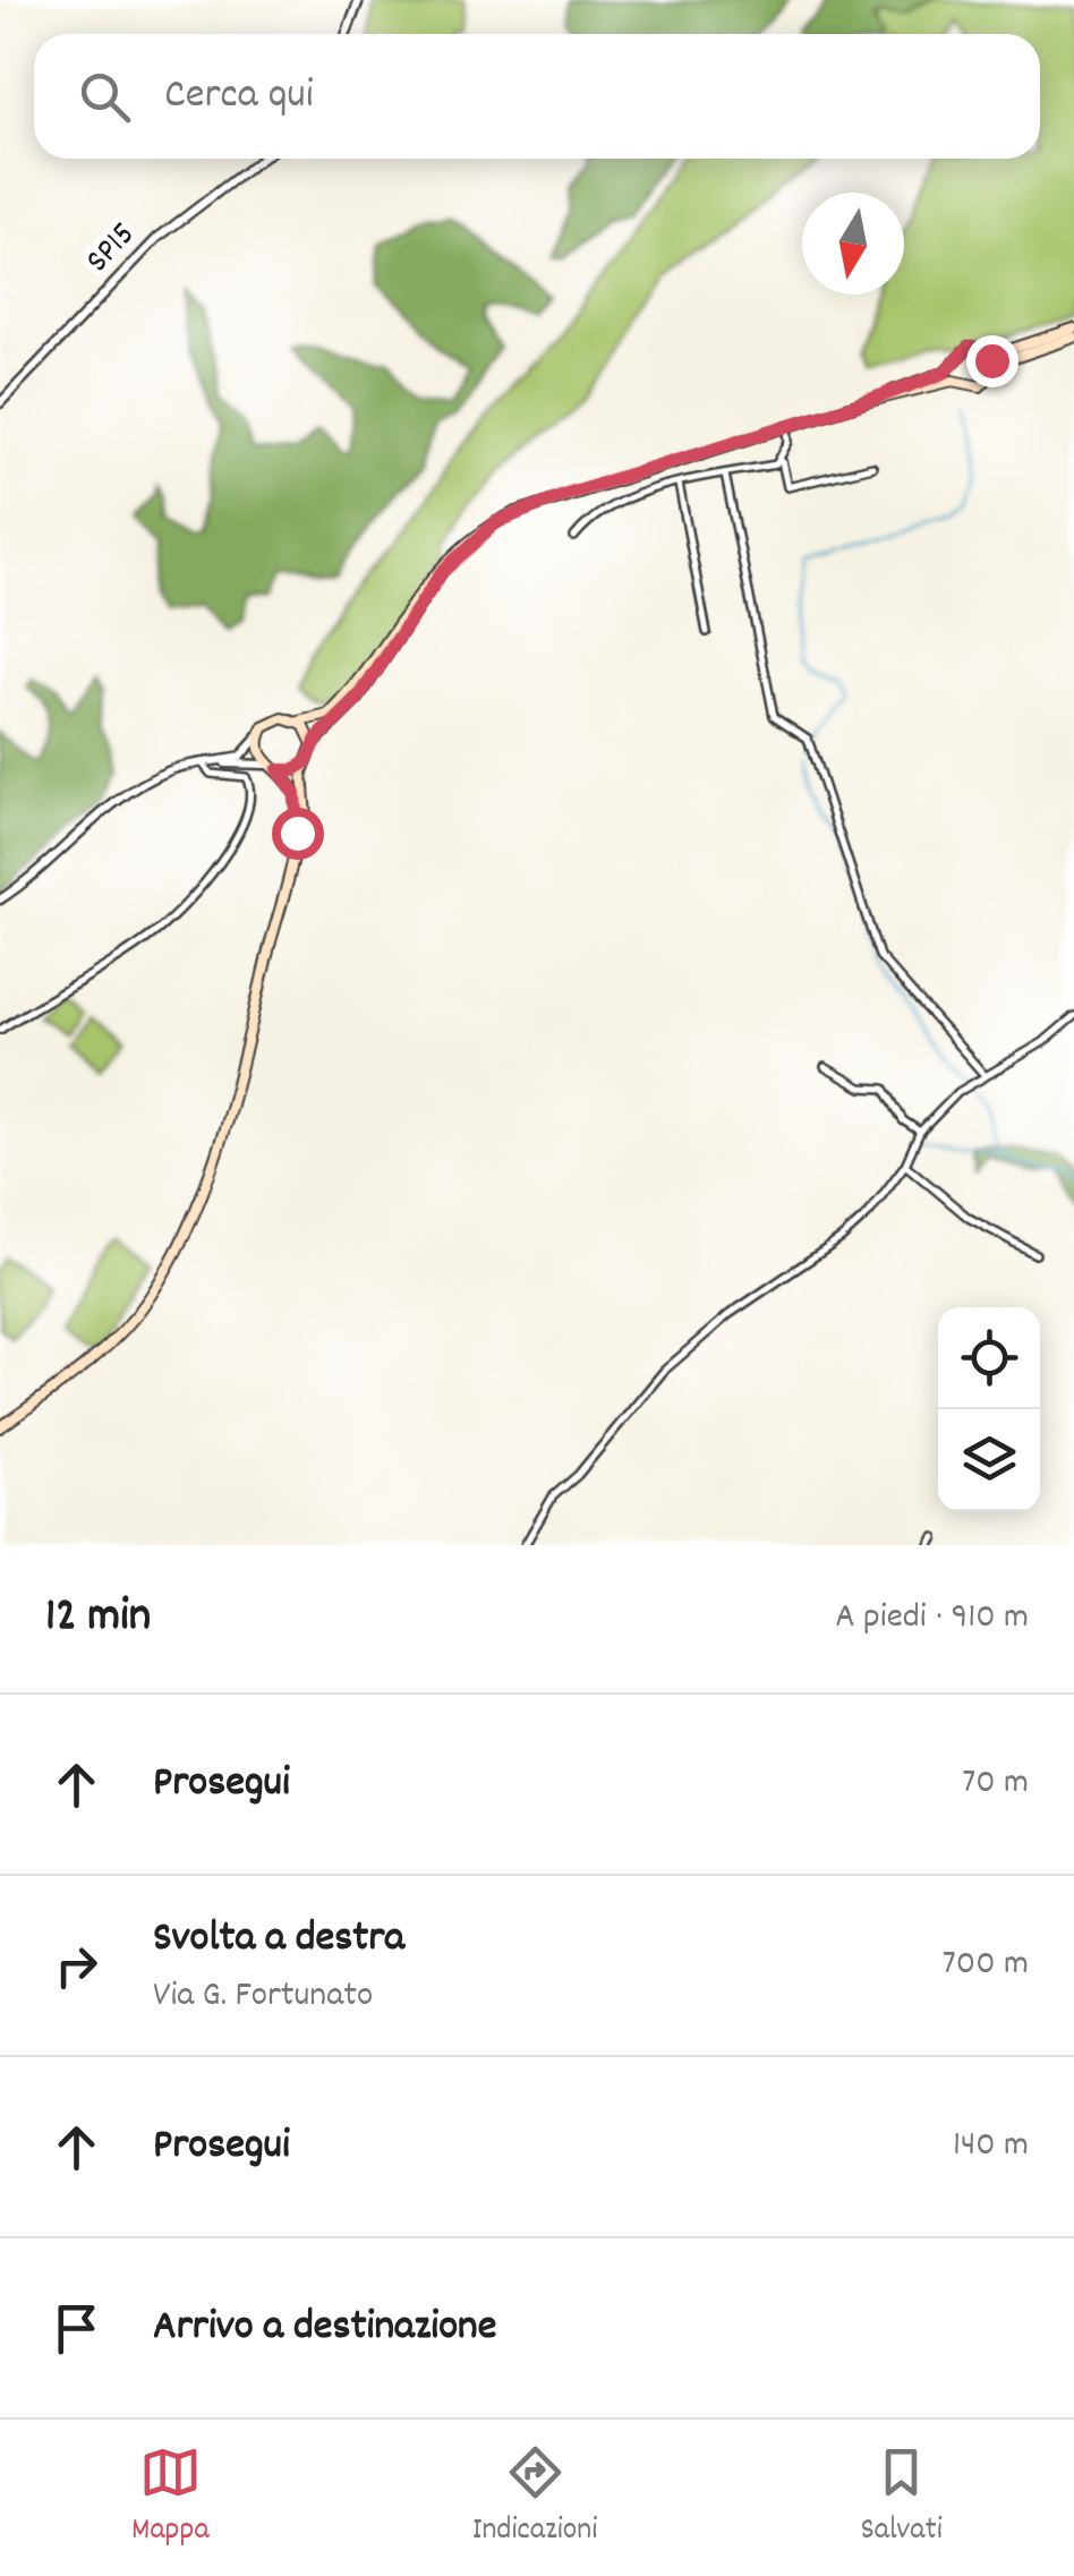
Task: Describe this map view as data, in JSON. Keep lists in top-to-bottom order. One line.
{"streets":{"street":["SP15"]},"north":"bottom","page":{"search":"Cerca qui","heading":["12 min","A piedi · 910 m"],"list":[["Prosegui","70 m"],["Svolta a destra","Via G. Fortunato","700 m"],["Prosegui","140 m"],"Arrivo a destinazione"],"nav":["Mappa","Indicazioni","Salvati"]}}
